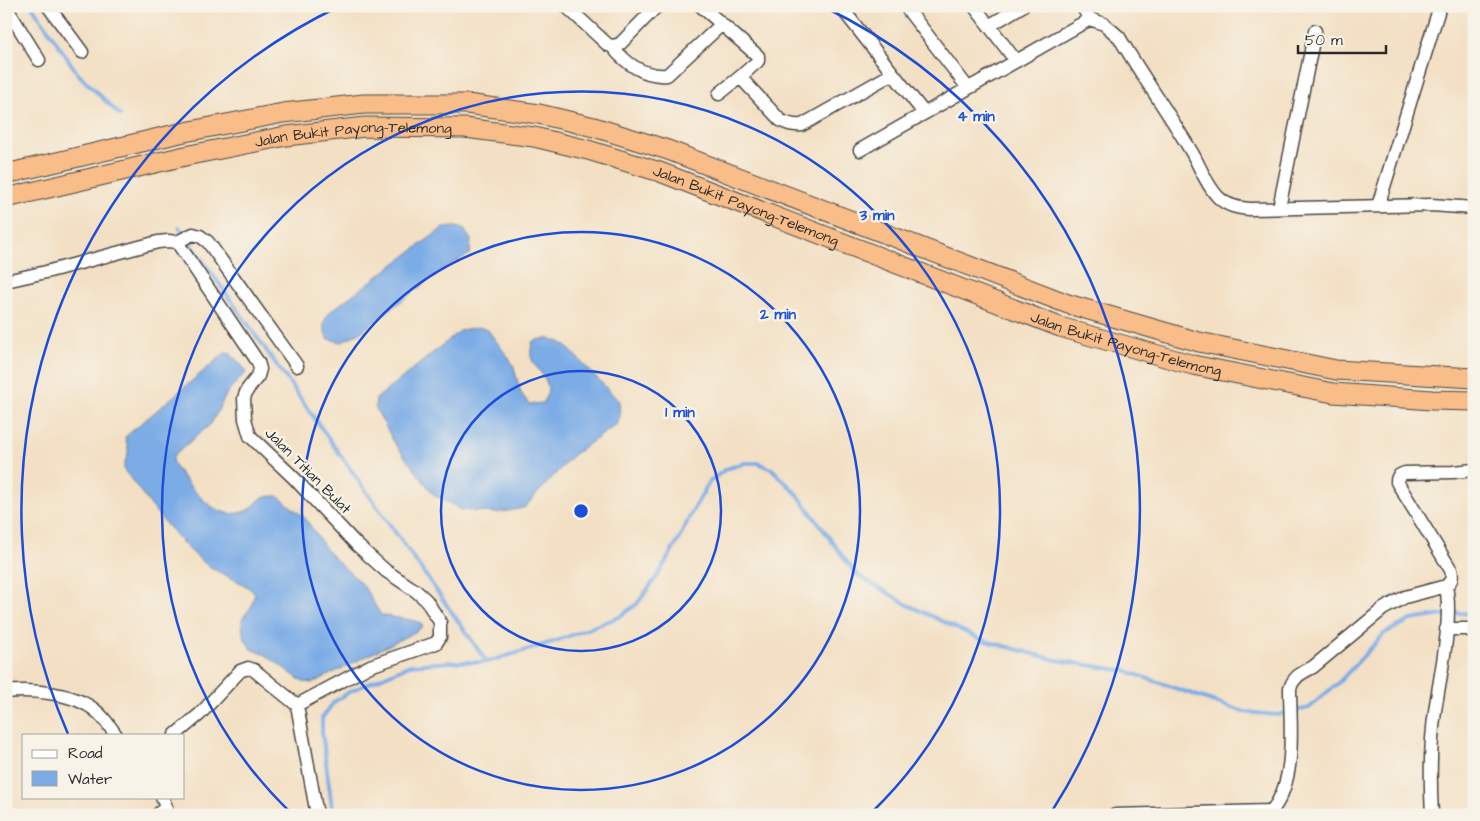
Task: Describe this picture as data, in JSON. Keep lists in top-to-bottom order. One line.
{"streets":{"highway":["Jalan Bukit Payong-Telemong"],"street":["Jalan Titian Bulat"]},"legend":["Road","Water"],"scale_bar":"50 m","rings":["4 min","3 min","2 min","1 min"]}
